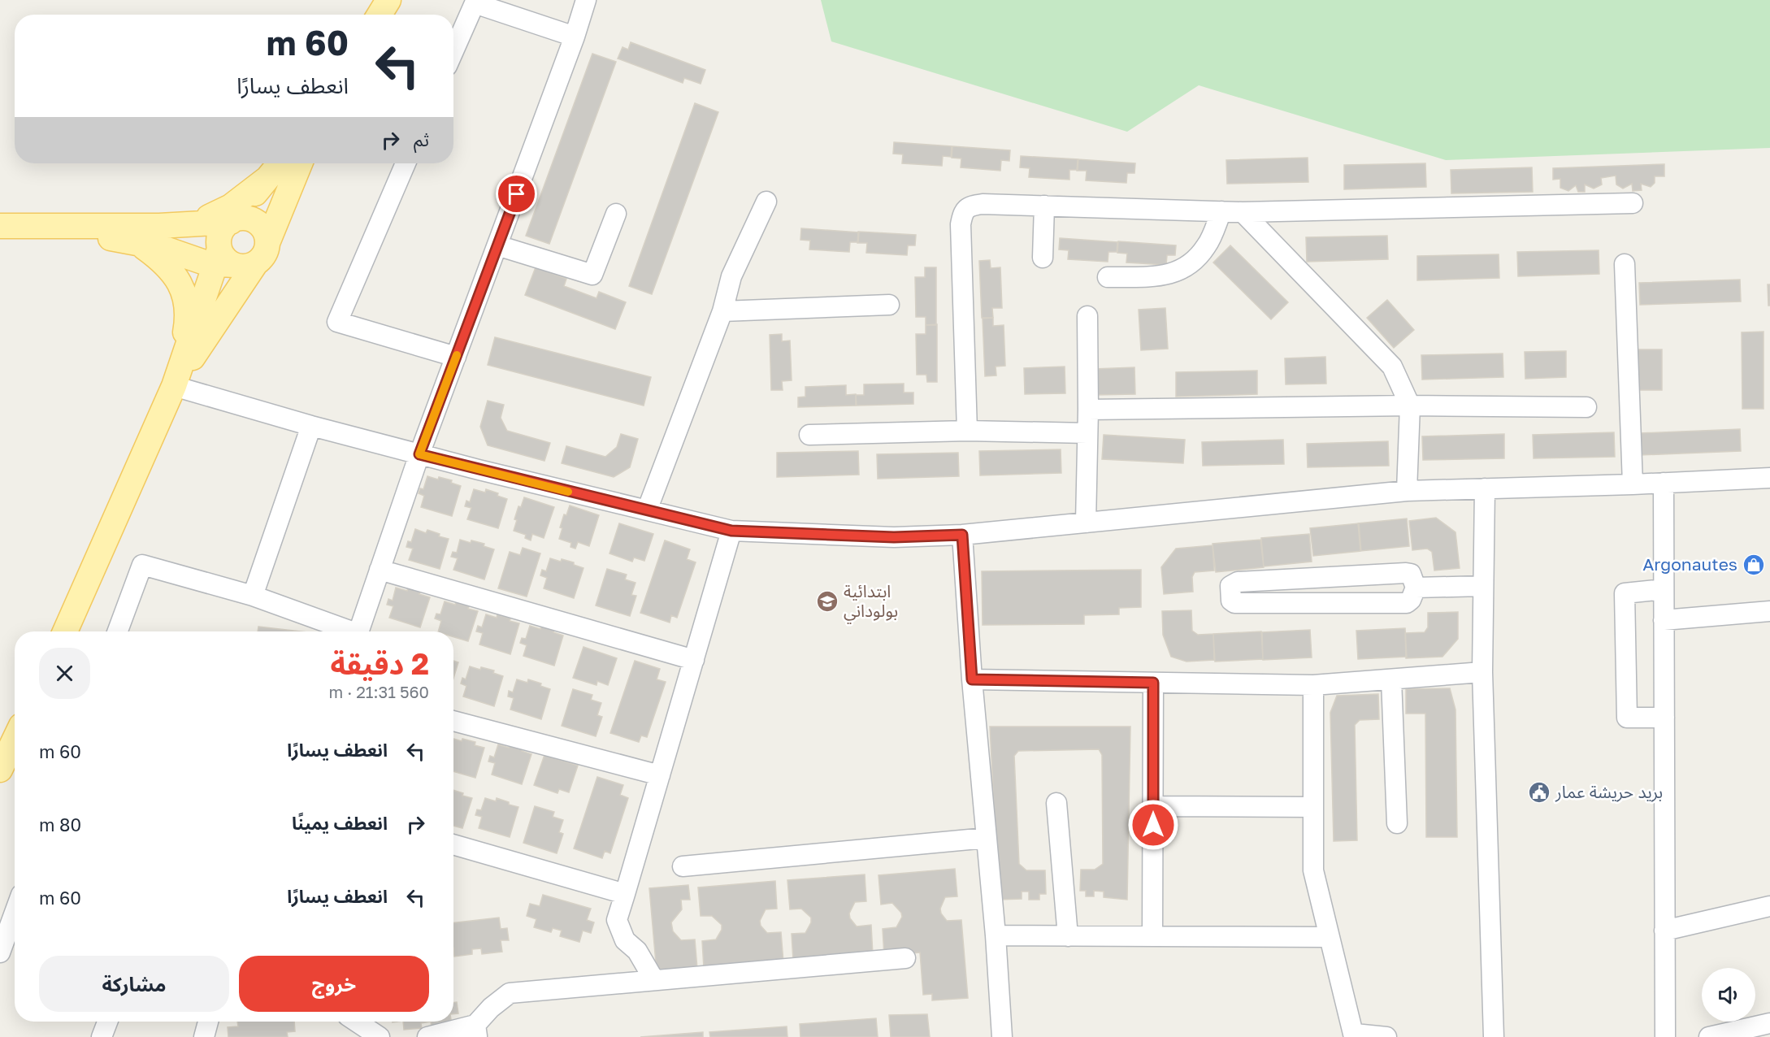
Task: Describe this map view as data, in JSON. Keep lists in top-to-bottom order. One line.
{"places":{"shop":["Argonautes"],"school or university":["ابتدائية بولوداني"],"public building":["بريد حريشة عمار"]},"page":{"turn":["60 m","انعطف يسارًا"],"then":"ثم","heading":["2 دقيقة","560 m · 21:31"],"list":[{"name":"انعطف يسارًا","value":"60 m"},{"name":"انعطف يمينًا","value":"80 m"},{"name":"انعطف يسارًا","value":"60 m"}],"buttons":["خروج","مشاركة"]}}
